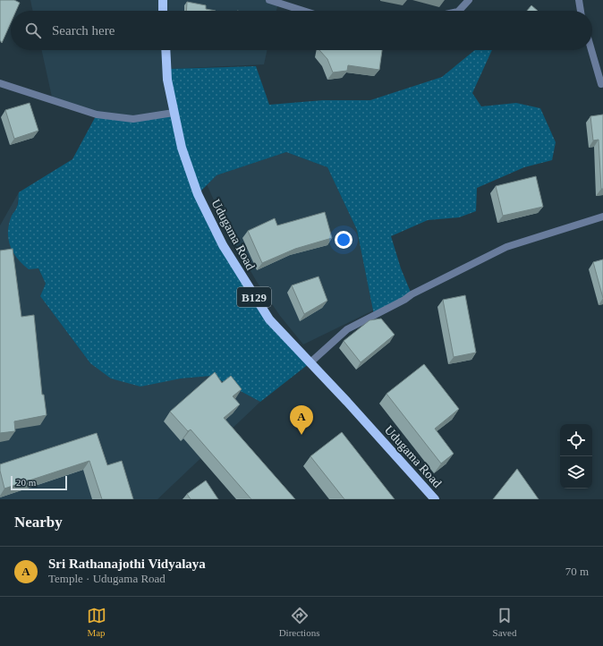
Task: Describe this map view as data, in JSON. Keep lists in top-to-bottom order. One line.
{"streets":{"main road":["Udugama Road","B129"]},"scale_bar":"20 m","page":{"search":"Search here","pins":"A","scale":"20 m","heading":"Nearby","list":[{"mark":"A","name":"Sri Rathanajothi Vidyalaya","note":"Temple · Udugama Road","value":"70 m"}],"nav":["Map","Directions","Saved"]}}
